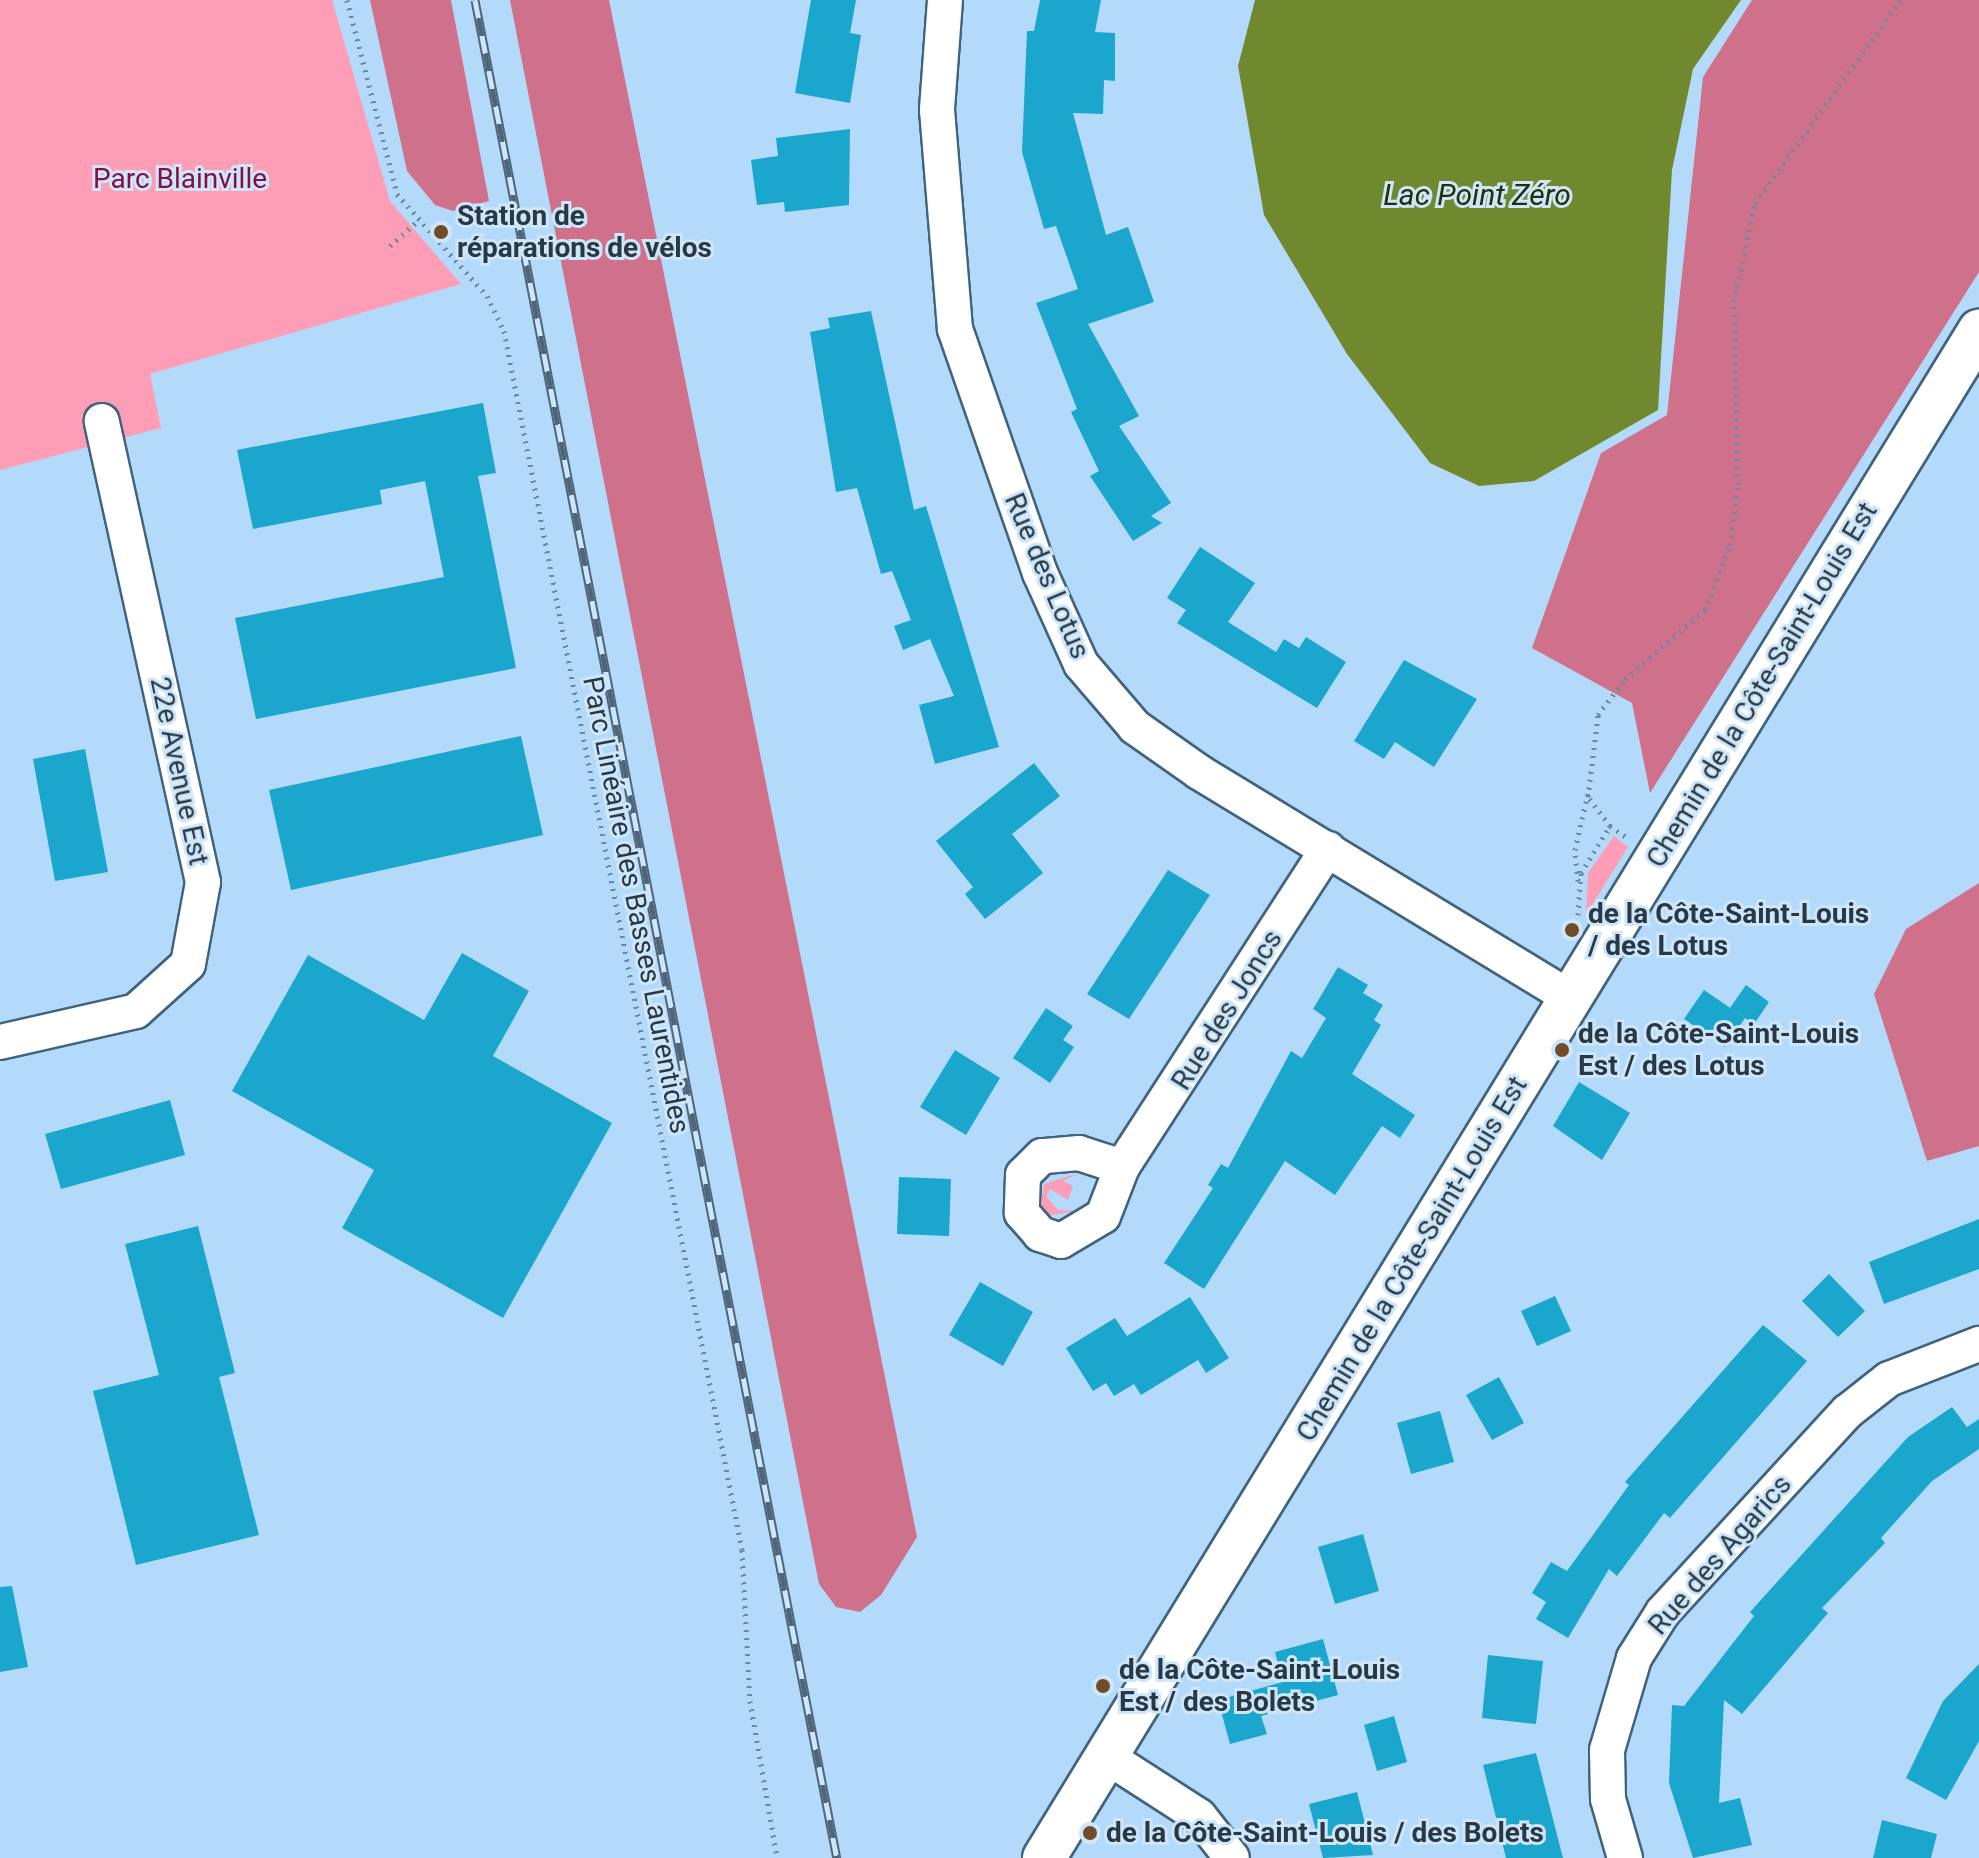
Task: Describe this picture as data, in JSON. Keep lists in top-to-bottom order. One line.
{"streets":{"street":["Rue des Lotus","Chemin de la Côte-Saint-Louis Est","22e Avenue Est","Rue des Joncs","Rue des Agarics"],"path":["Parc Linéaire des Basses Laurentides"]},"crossings":[["Rue des Lotus","Chemin de la Côte-Saint-Louis Est"],["Rue des Lotus","Rue des Joncs"]],"water":["Lac Point Zéro"],"parks":["Parc Blainville"],"places":["Station de réparations de vélos","de la Côte-Saint-Louis / des Lotus","de la Côte-Saint-Louis Est / des Lotus","de la Côte-Saint-Louis Est / des Bolets","de la Côte-Saint-Louis / des Bolets"]}
